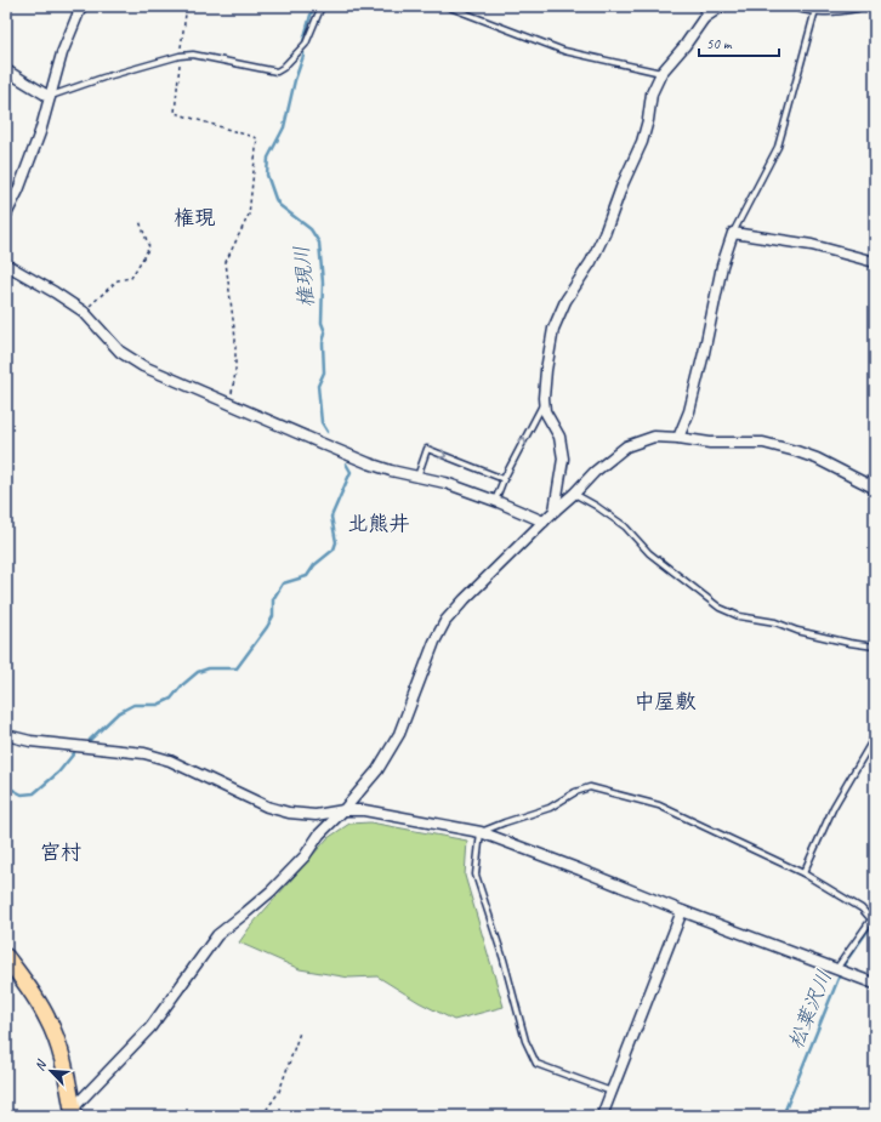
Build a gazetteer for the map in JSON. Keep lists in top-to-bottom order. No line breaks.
{"districts":["権現","北熊井","中屋敷","宮村"],"water":["権現川","松葉沢川"],"scale_bar":"50 m","north":"top left"}
